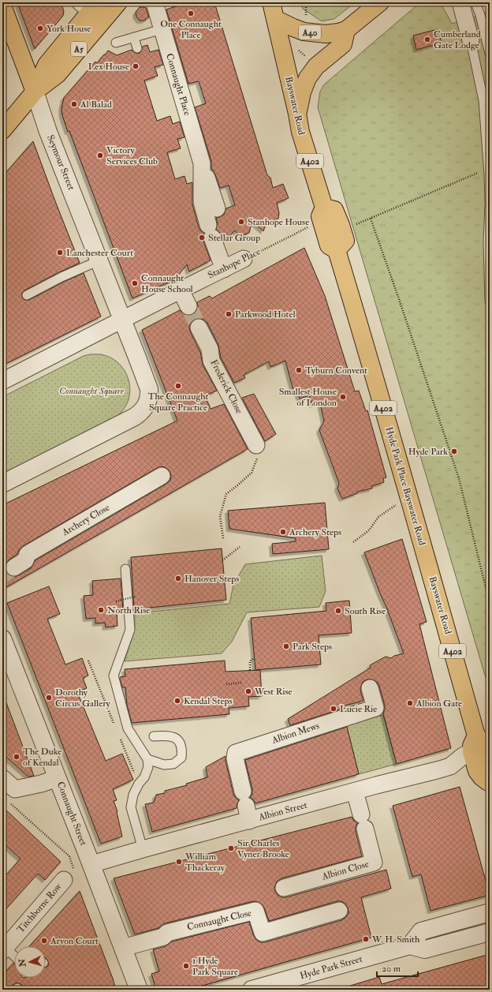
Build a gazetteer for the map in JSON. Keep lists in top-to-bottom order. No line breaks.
{"streets":{"main road":["A40","A5","Bayswater Road","A402","Seymour Street","Hyde Park Place Bayswater Road"],"street":["Connaught Place","Stanhope Place","Frederick Close","Archery Close","Albion Mews","Albion Street","Connaught Street","Albion Close","Titchborne Row","Connaught Close","Hyde Park Street"]},"crossings":[["A40","Bayswater Road"],["A40","A402"],["A5","Seymour Street"],["Connaught Place","Stanhope Place"],["Bayswater Road","A402"],["Bayswater Road","Hyde Park Place Bayswater Road"],["Bayswater Road","Albion Street"],["Seymour Street","Stanhope Place"],["Albion Mews","Albion Street"],["Albion Street","Connaught Street"],["Albion Street","Albion Close"],["Connaught Street","Connaught Close"]],"parks":["Connaught Square"],"places":["One Connaught Place","York House","Cumberland Gate Lodge","Lex House","Al Balad","Victory Services Club","Stanhope House","Stellar Group","Lanchester Court","Connaught House School","Parkwood Hotel","Tyburn Convent","The Connaught Square Practice","Smallest House of London","Hyde Park","Archery Steps","Hanover Steps","North Rise","South Rise","Park Steps","West Rise","Dorothy Circus Gallery","Kendal Steps","Albion Gate","Lucie Rie","The Duke of Kendal","Sir Charles Vyner Brooke","William Thackeray","W. H. Smith","Arvon Court","1 Hyde Park Square"],"scale_bar":"20 m","north":"left"}
